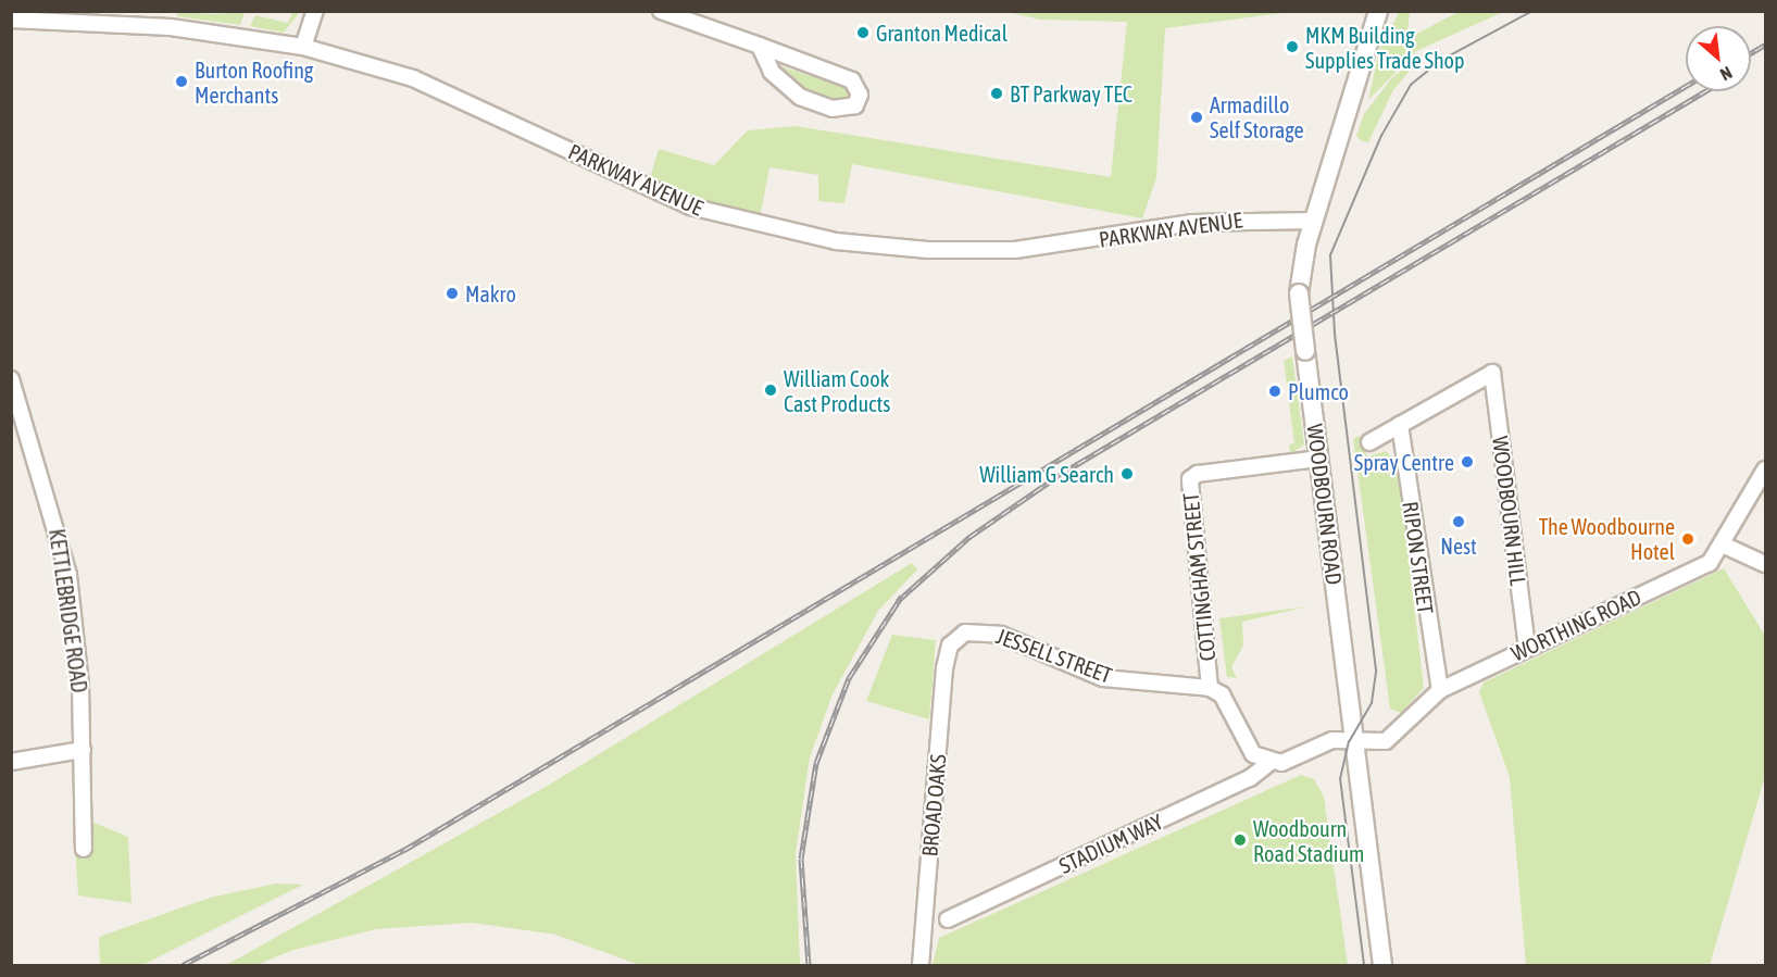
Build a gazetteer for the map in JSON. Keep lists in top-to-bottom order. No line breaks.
{"streets":{"street":["PARKWAY AVENUE","WOODBOURN ROAD","WOODBOURN HILL","RIPON STREET","COTTINGHAM STREET","KETTLEBRIDGE ROAD","WORTHING ROAD","JESSELL STREET","BROAD OAKS","STADIUM WAY"]},"crossings":[["PARKWAY AVENUE","WOODBOURN ROAD"],["WOODBOURN ROAD","COTTINGHAM STREET"],["WOODBOURN ROAD","WORTHING ROAD"],["WOODBOURN HILL","RIPON STREET"],["WOODBOURN HILL","WORTHING ROAD"],["RIPON STREET","WORTHING ROAD"],["COTTINGHAM STREET","JESSELL STREET"],["JESSELL STREET","BROAD OAKS"]],"places":["Granton Medical","MKM Building Supplies Trade Shop","Burton Roofing Merchants","BT Parkway TEC","Armadillo Self Storage","Makro","William Cook Cast Products","Plumco","Spray Centre","William G Search","Nest","The Woodbourne Hotel","Woodbourn Road Stadium"],"north":"bottom right"}
